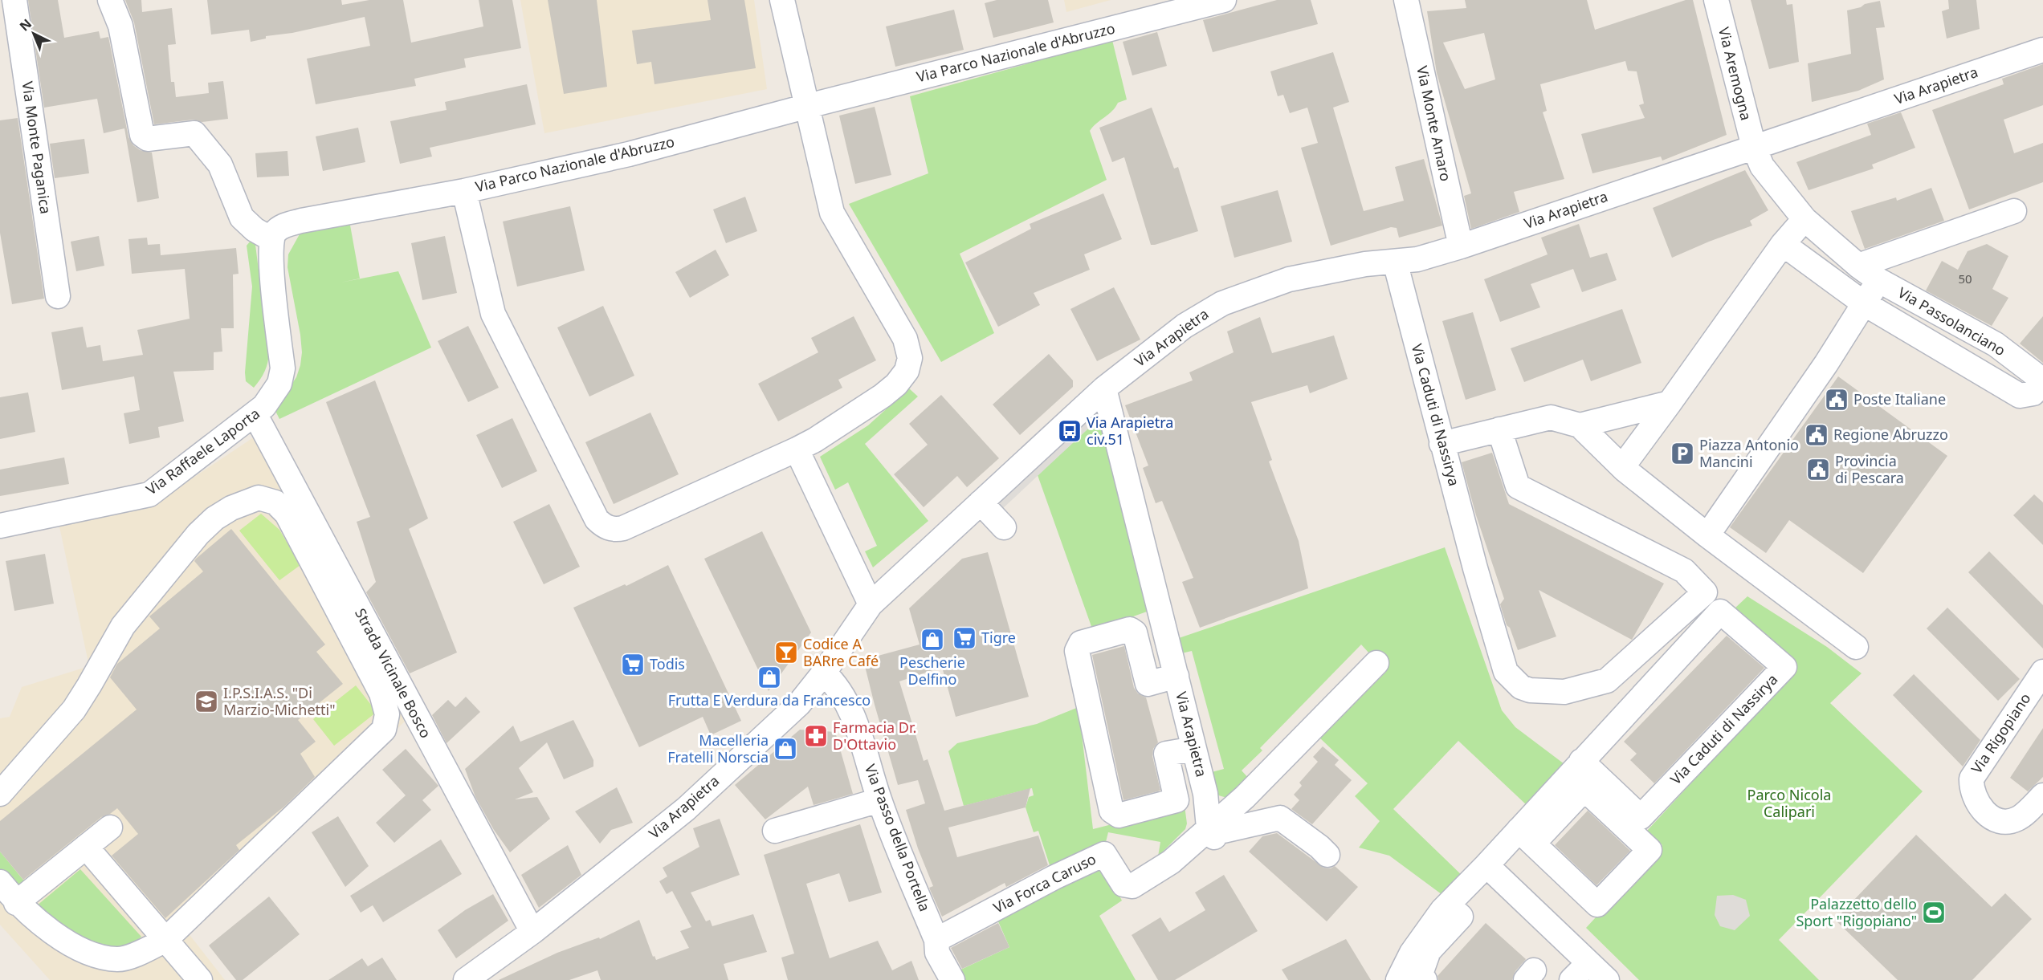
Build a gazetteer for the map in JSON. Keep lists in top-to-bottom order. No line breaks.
{"streets":{"street":["Via Parco Nazionale d'Abruzzo","Via Aremogna","Via Arapietra","Via Monte Amaro","Via Monte Paganica","Via Passolanciano","Via Caduti di Nassirya","Via Raffaele Laporta","Strada Vicinale Bosco","Via Rigopiano","Via Passo della Portella","Via Forca Caruso"]},"crossings":[["Via Aremogna","Via Arapietra"],["Via Aremogna","Via Passolanciano"],["Via Arapietra","Via Monte Amaro"],["Via Arapietra","Via Passolanciano"],["Via Arapietra","Via Caduti di Nassirya"],["Via Arapietra","Strada Vicinale Bosco"],["Via Arapietra","Via Passo della Portella"],["Via Arapietra","Via Forca Caruso"],["Via Raffaele Laporta","Strada Vicinale Bosco"],["Via Passo della Portella","Via Forca Caruso"]],"parks":["Parco Nicola Calipari"],"places":{"public building":["Poste Italiane","Regione Abruzzo","Provincia di Pescara"],"bus stop":["Via Arapietra civ.51"],"parking":["Piazza Antonio Mancini"],"supermarket":["Tigre","Todis"],"shop":["Pescherie Delfino","Frutta E Verdura da Francesco","Macelleria Fratelli Norscia"],"bar":["Codice A BARre Café"],"school or university":["I.P.S.I.A.S. \"Di Marzio-Michetti\""],"pharmacy":["Farmacia Dr. D'Ottavio"],"sports":["Palazzetto dello Sport \"Rigopiano\""]},"house_numbers":["50"],"north":"top left"}
